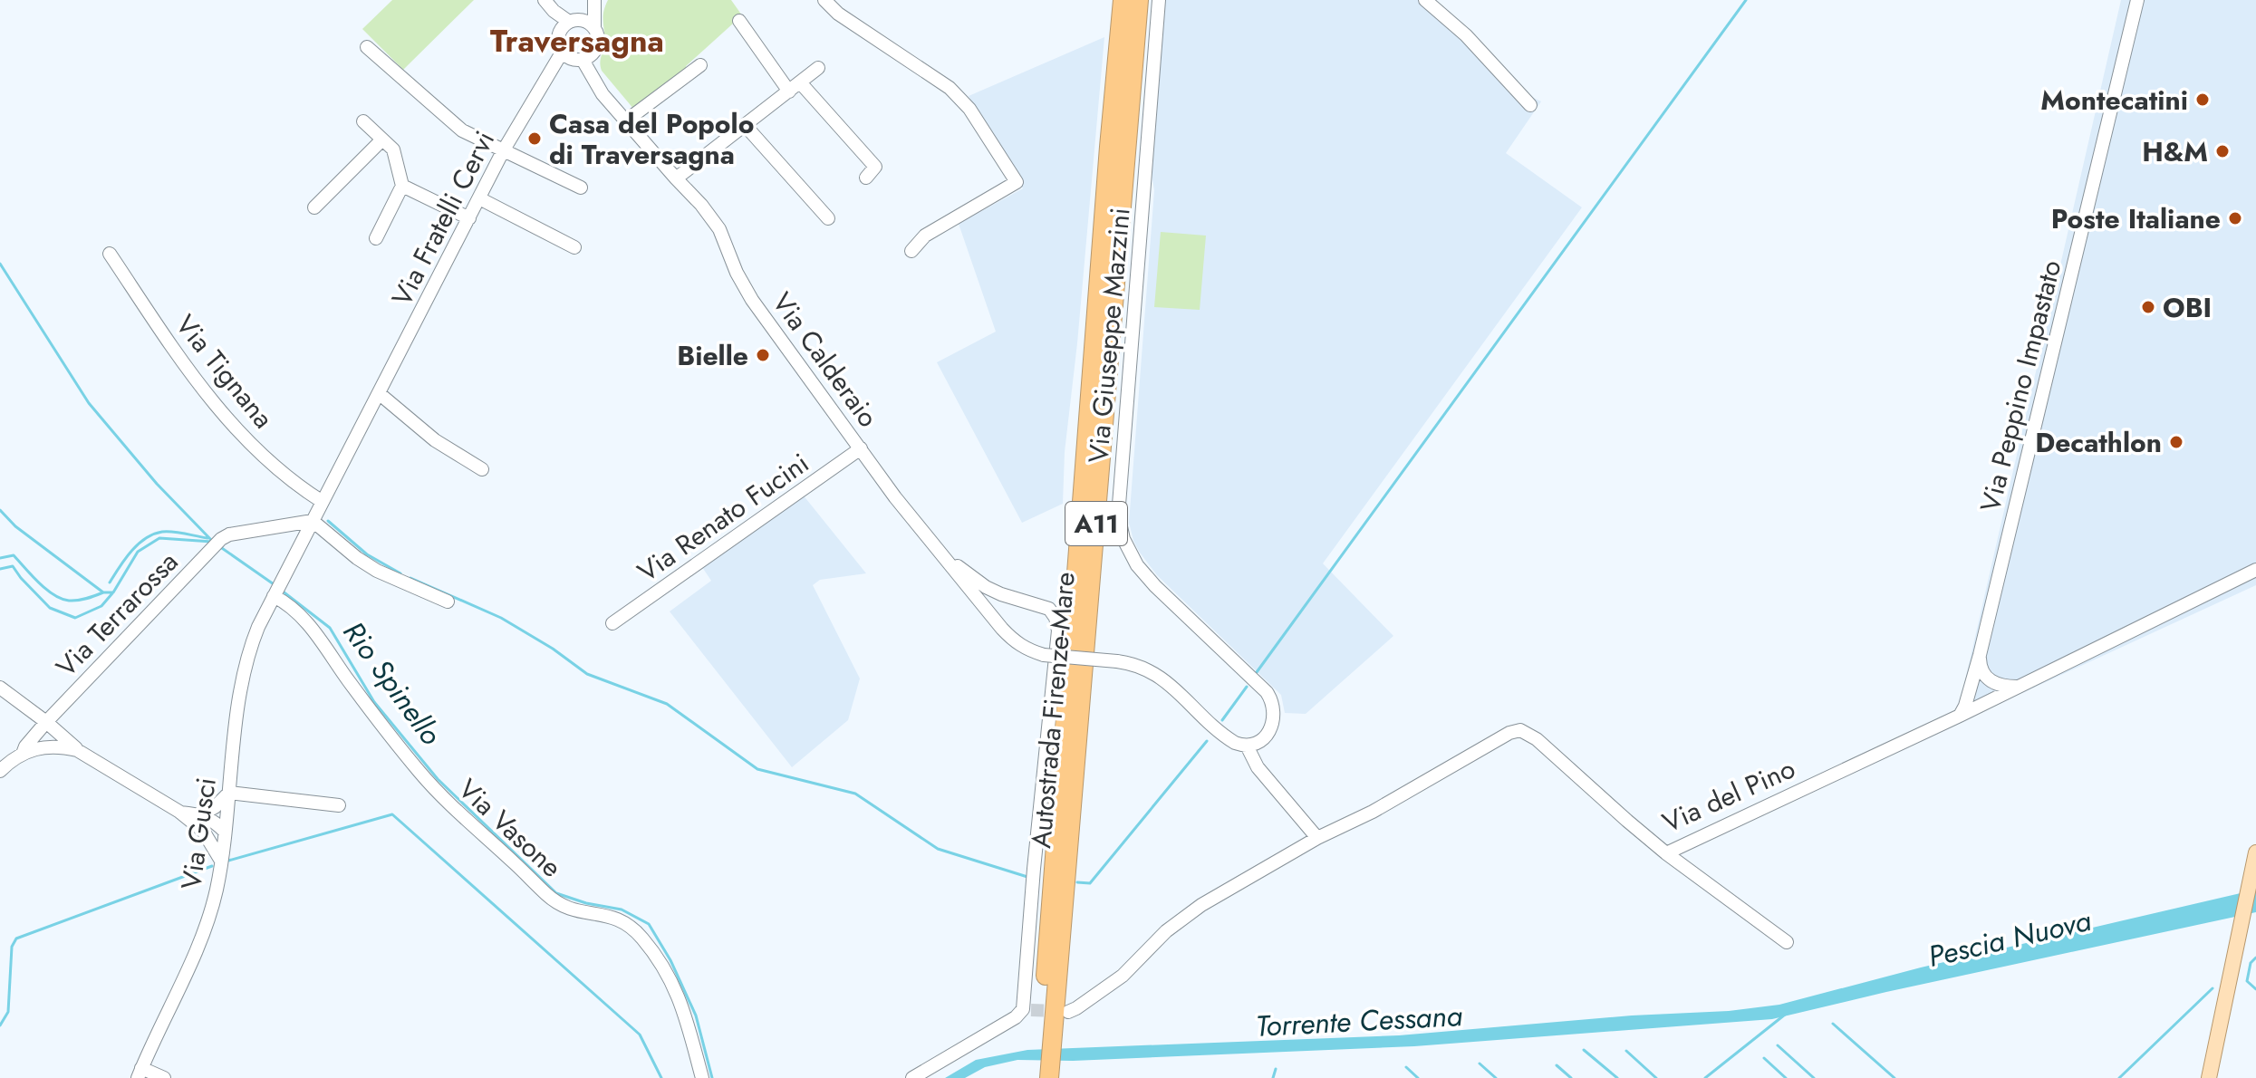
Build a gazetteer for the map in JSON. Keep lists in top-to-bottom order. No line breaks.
{"streets":{"highway":["A11","Autostrada Firenze-Mare"],"street":["Via Fratelli Cervi","Via Giuseppe Mazzini","Via Calderaio","Via Tignana","Via Peppino Impastato","Via Renato Fucini","Via Terrarossa","Via del Pino","Via Vasone","Via Gusci"]},"crossings":[["Via Fratelli Cervi","Via Calderaio"],["Via Fratelli Cervi","Via Tignana"],["Via Fratelli Cervi","Via Terrarossa"],["Via Fratelli Cervi","Via Vasone"],["Via Fratelli Cervi","Via Gusci"],["Via Giuseppe Mazzini","Via Calderaio"],["Via Calderaio","Via Renato Fucini"],["Via Peppino Impastato","Via del Pino"],["Via Vasone","Via Gusci"]],"districts":["Traversagna"],"water":["Rio Spinello","Pescia Nuova","Torrente Cessana"],"places":["Montecatini","Casa del Popolo di Traversagna","H&M","Poste Italiane","OBI","Bielle","Decathlon"]}
